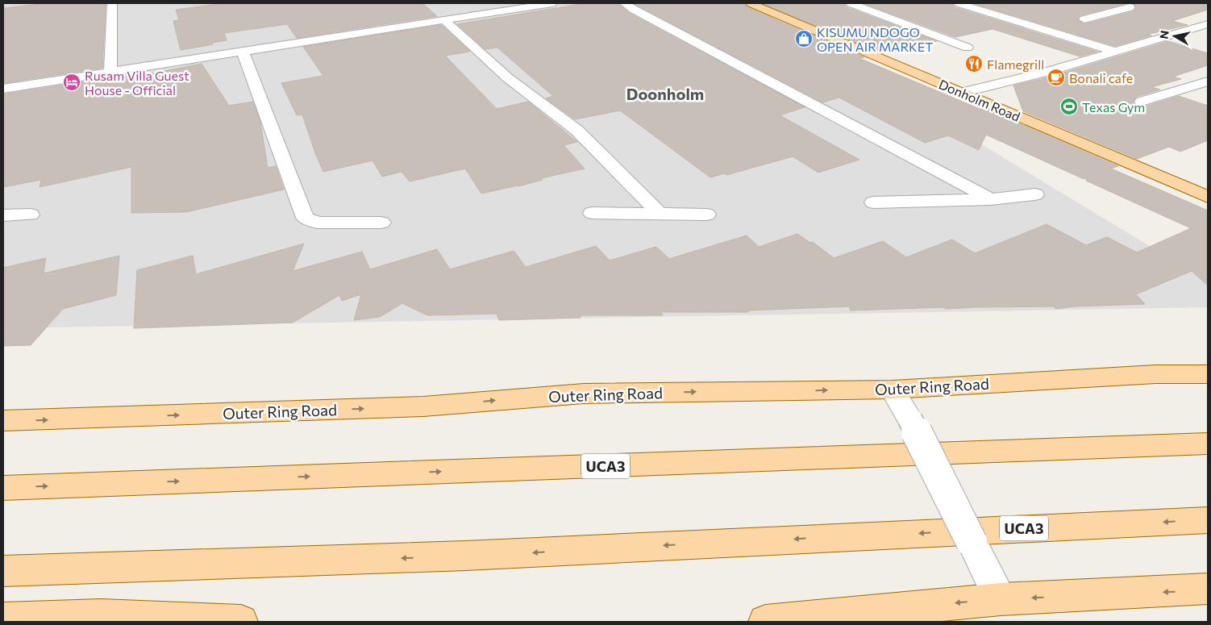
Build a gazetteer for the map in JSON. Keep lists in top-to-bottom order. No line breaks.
{"streets":{"main road":["Donholm Road","Outer Ring Road","UCA3"]},"districts":["Doonholm"],"places":{"shop":["KISUMU NDOGO OPEN AIR MARKET"],"restaurant":["Flamegrill"],"cafe":["Bonali cafe"],"hotel":["Rusam Villa Guest House - Official"],"sports":["Texas Gym"]},"north":"left"}
